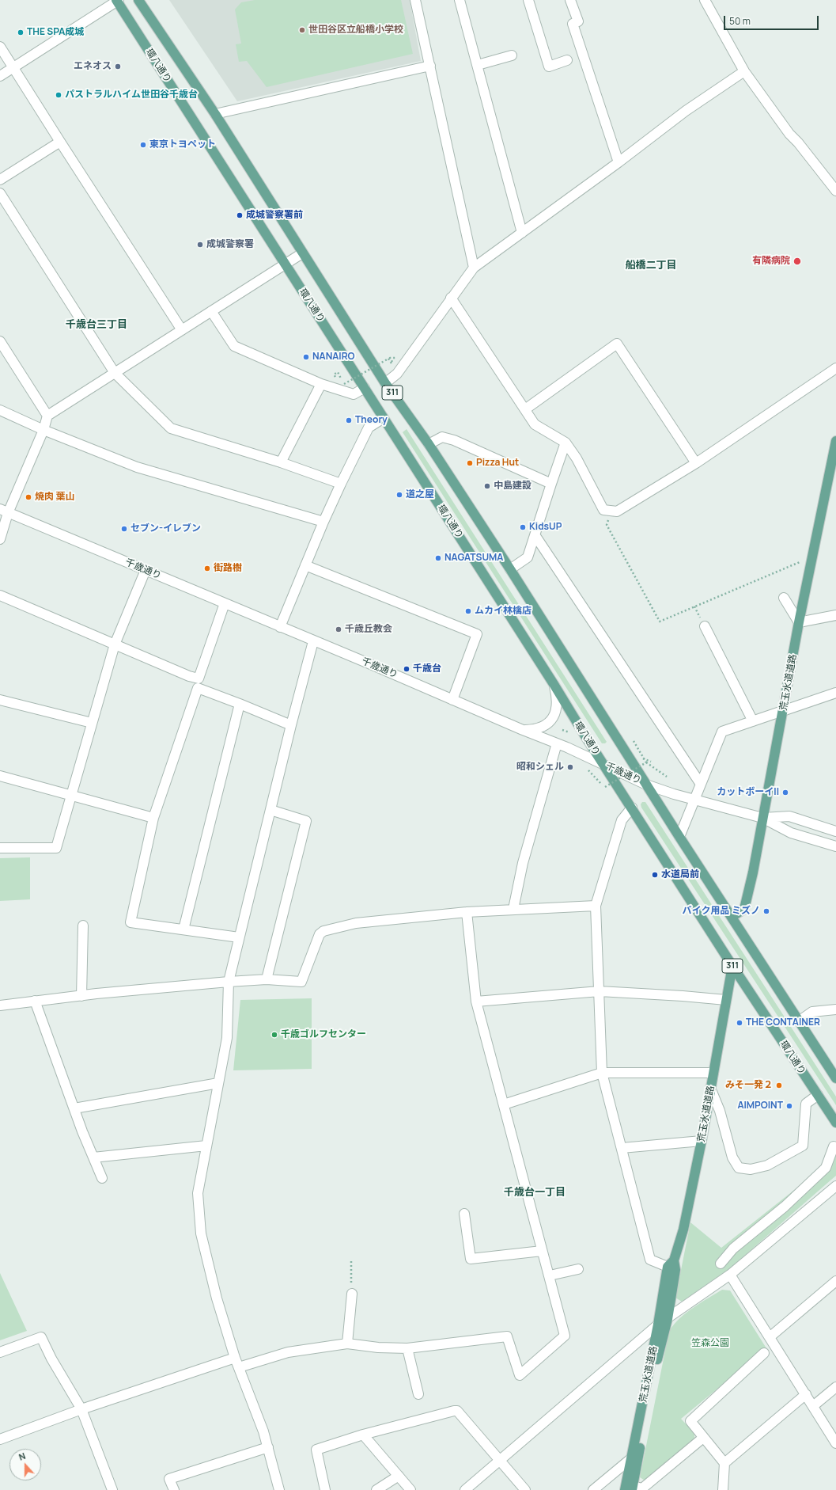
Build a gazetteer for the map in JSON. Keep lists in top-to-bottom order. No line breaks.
{"streets":{"main road":["環八通り","311","荒玉水道道路"],"street":["千歳通り"]},"crossings":[["環八通り","千歳通り"],["環八通り","荒玉水道道路"],["311","千歳通り"],["311","荒玉水道道路"],["千歳通り","荒玉水道道路"]],"districts":["船橋二丁目","千歳台三丁目","千歳台一丁目"],"parks":["笠森公園"],"places":["世田谷区立船橋小学校","THE SPA成城","エネオス","パストラルハイム世田谷千歳台","東京トヨペット","成城警察署前","成城警察署","有隣病院","NANAIRO","Theory","Pizza Hut","中島建設","道之屋","焼肉 葉山","KidsUP","セブン-イレブン","NAGATSUMA","街路樹","ムカイ林檎店","千歳丘教会","千歳台","昭和シェル","カットボーイII","水道局前","バイク用品 ミズノ","THE CONTAINER","千歳ゴルフセンター","みそ一発２","AIMPOINT"],"scale_bar":"50 m","north":"top"}
